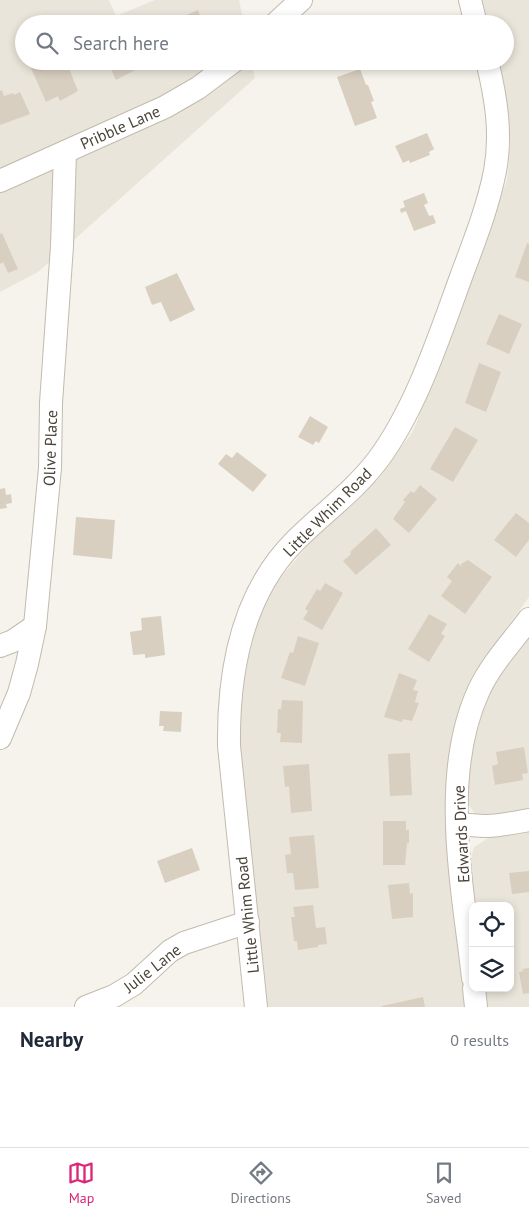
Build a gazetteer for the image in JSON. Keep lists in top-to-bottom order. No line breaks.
{"streets":{"street":["Pribble Lane","Olive Place","Little Whim Road","Edwards Drive","Julie Lane"]},"crossings":[["Pribble Lane","Olive Place"],["Little Whim Road","Julie Lane"]],"page":{"search":"Search here","heading":["Nearby","0 results"],"nav":["Map","Directions","Saved"]}}
